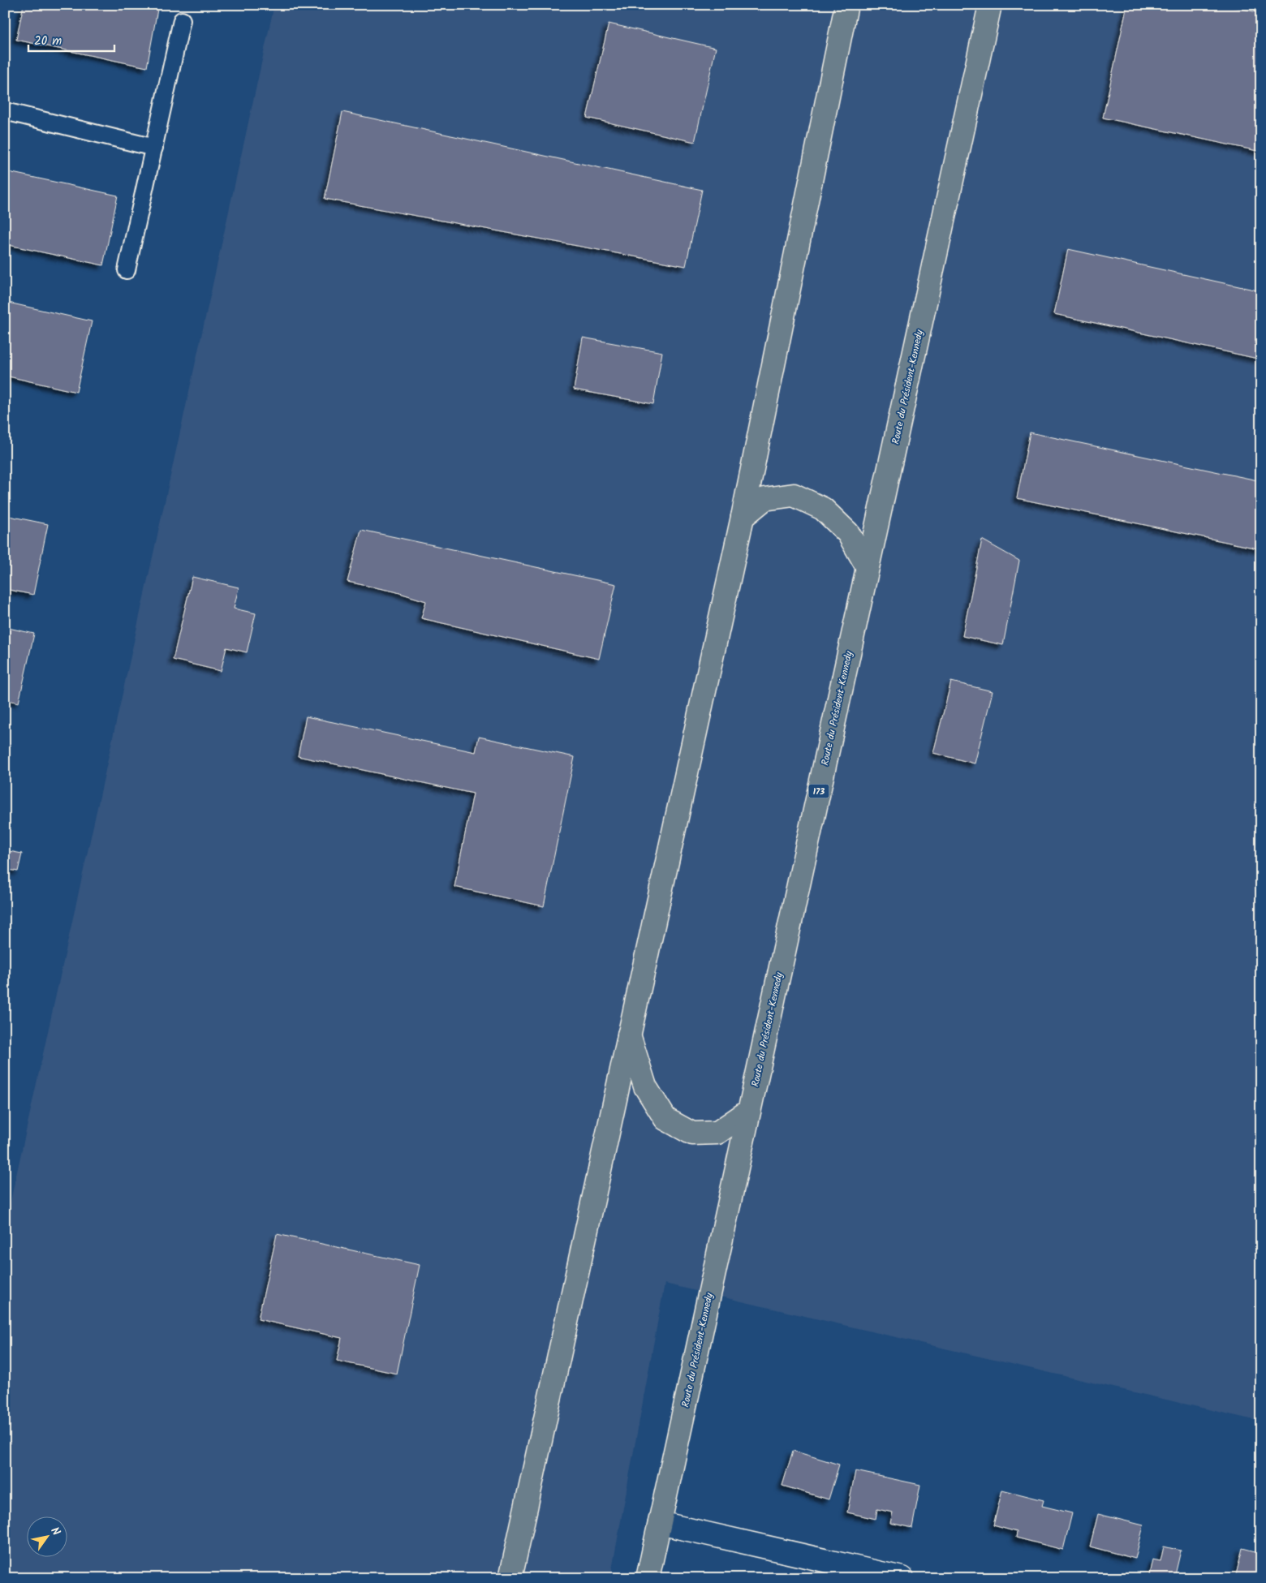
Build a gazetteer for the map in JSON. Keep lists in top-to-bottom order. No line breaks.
{"streets":{"main road":["Route du Président-Kennedy","173"]},"scale_bar":"20 m","north":"top right"}
